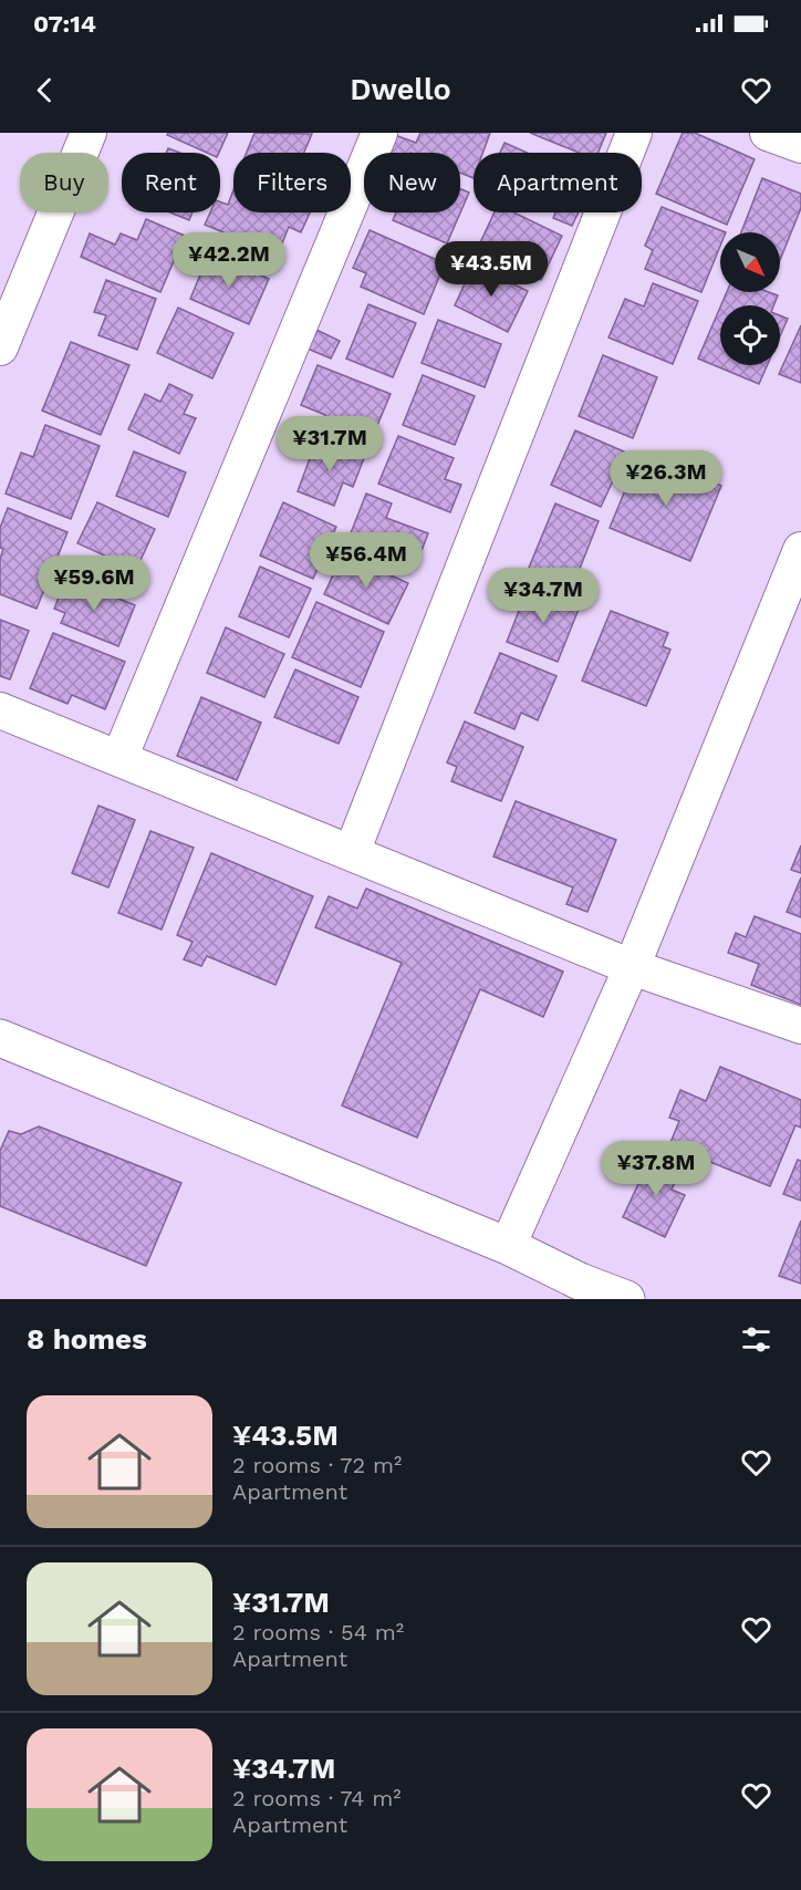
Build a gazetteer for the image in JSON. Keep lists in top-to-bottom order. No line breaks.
{"north":"bottom right","page":{"status":"07:14","header":"Dwello","chip":["Buy","Rent","Filters","New","Apartment"],"price":["¥42.2M","¥43.5M","¥31.7M","¥26.3M","¥56.4M","¥59.6M","¥34.7M","¥37.8M"],"heading":"8 homes","list":[{"name":"¥43.5M","note":"2 rooms · 72 m² · Apartment"},{"name":"¥31.7M","note":"2 rooms · 54 m² · Apartment"},{"name":"¥34.7M","note":"2 rooms · 74 m² · Apartment"}]}}
